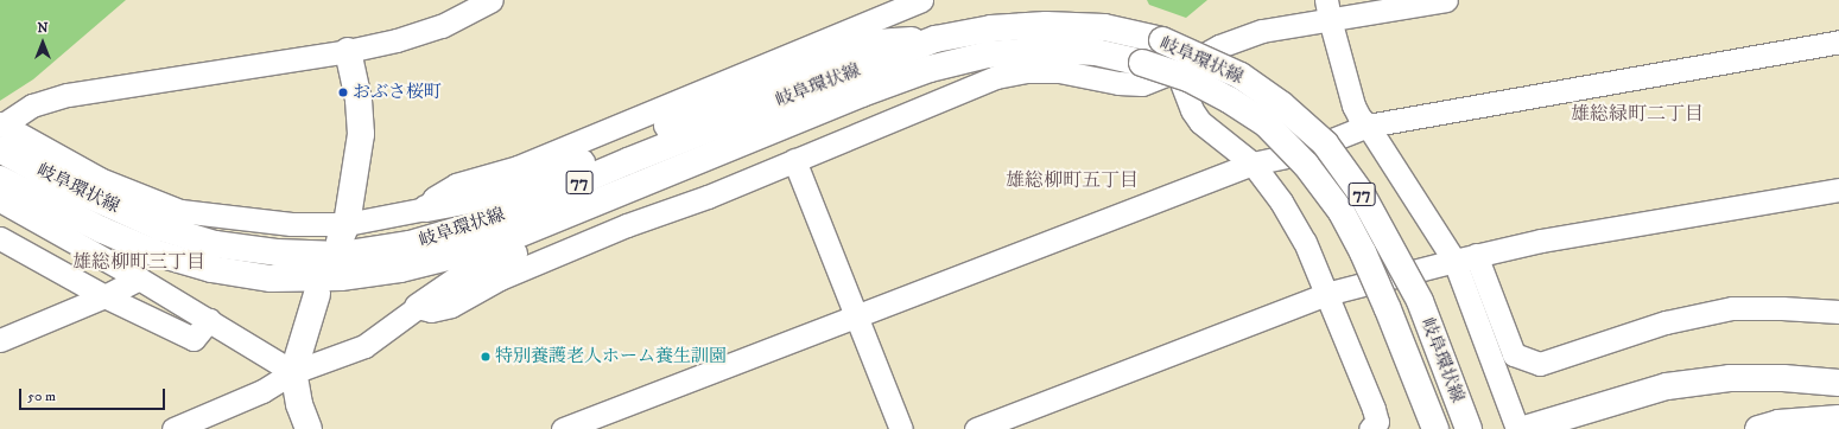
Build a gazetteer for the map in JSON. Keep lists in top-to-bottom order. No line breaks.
{"streets":{"main road":["岐阜環状線","77"]},"crossings":[["岐阜環状線","77"]],"districts":["雄総緑町二丁目","雄総柳町五丁目","雄総柳町三丁目"],"places":["おぶさ桜町","特別養護老人ホーム養生訓園"],"scale_bar":"50 m","north":"top"}
